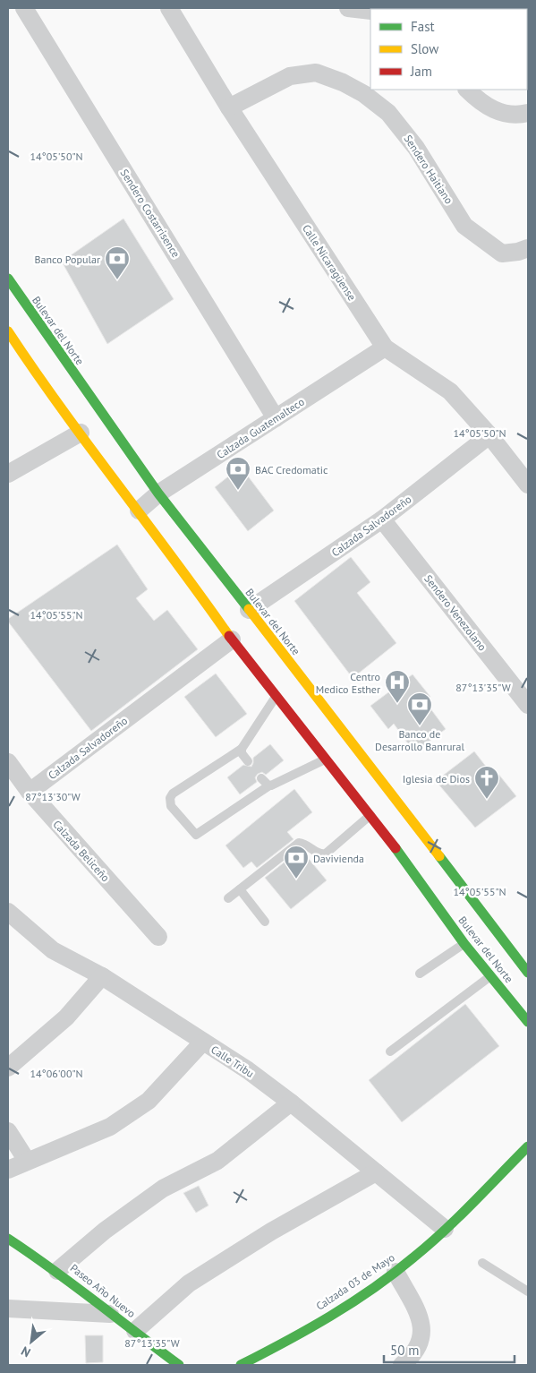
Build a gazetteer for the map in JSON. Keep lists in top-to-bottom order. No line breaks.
{"streets":{"main road":["Bulevar del Norte","Calzada 03 de Mayo","Paseo Año Nuevo"],"street":["Sendero Haitiano","Sendero Costarrisence","Calle Nicaragüense","Calzada Guatemalteco","Calzada Salvadoreño","Sendero Venezolano","Calzada Beliceño","Calle Tribu"]},"crossings":[["Sendero Haitiano","Calle Nicaragüense"],["Sendero Costarrisence","Calzada Guatemalteco"],["Calle Nicaragüense","Calzada Guatemalteco"],["Calle Nicaragüense","Calzada Salvadoreño"],["Bulevar del Norte","Calzada Guatemalteco"],["Bulevar del Norte","Calzada Salvadoreño"],["Calzada Salvadoreño","Sendero Venezolano"],["Calzada Salvadoreño","Calzada Beliceño"],["Calle Tribu","Calzada 03 de Mayo"]],"places":{"bank":["Banco Popular","BAC Credomatic","Banco de Desarrollo Banrural","Davivienda"],"hospital":["Centro Medico Esther"],"church":["Iglesia de Dios"]},"legend":["Fast","Slow","Jam"],"scale_bar":"50 m","north":"bottom left","coordinates":["14°05'50\"N","14°05'55\"N","87°13'35\"W","87°13'30\"W","14°06'00\"N"]}
